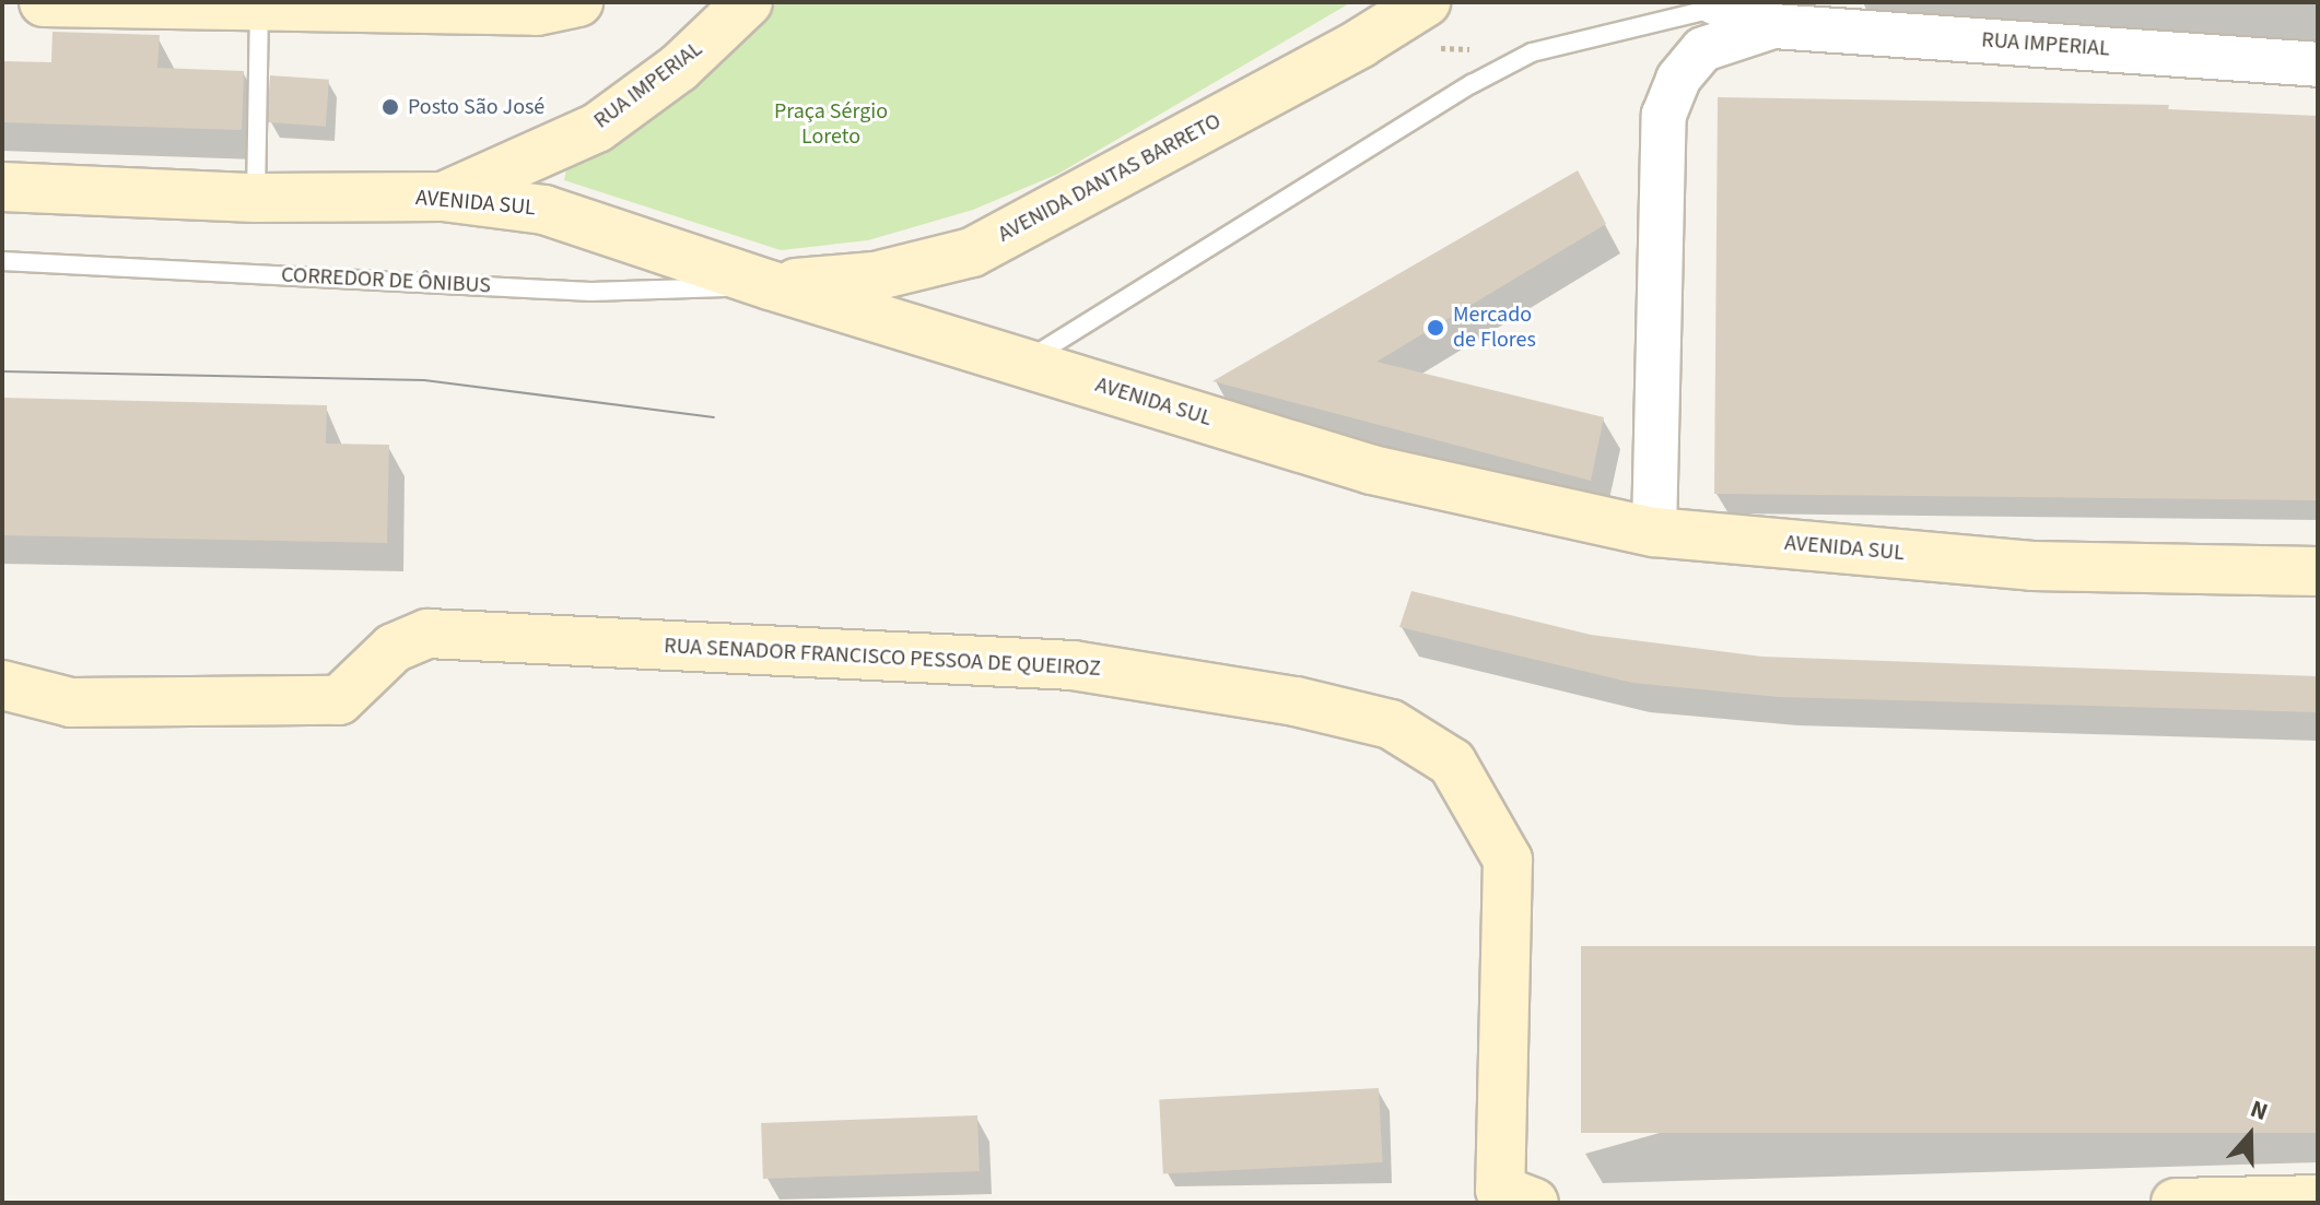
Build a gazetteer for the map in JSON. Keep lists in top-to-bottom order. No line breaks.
{"streets":{"main road":["RUA IMPERIAL","AVENIDA DANTAS BARRETO","AVENIDA SUL","RUA SENADOR FRANCISCO PESSOA DE QUEIROZ"],"lane":["CORREDOR DE ÔNIBUS"]},"crossings":[["RUA IMPERIAL","AVENIDA SUL"],["AVENIDA DANTAS BARRETO","AVENIDA SUL"],["AVENIDA DANTAS BARRETO","CORREDOR DE ÔNIBUS"],["AVENIDA SUL","CORREDOR DE ÔNIBUS"]],"parks":["Praça Sérgio Loreto"],"places":["Posto São José","Mercado de Flores"],"north":"top"}
